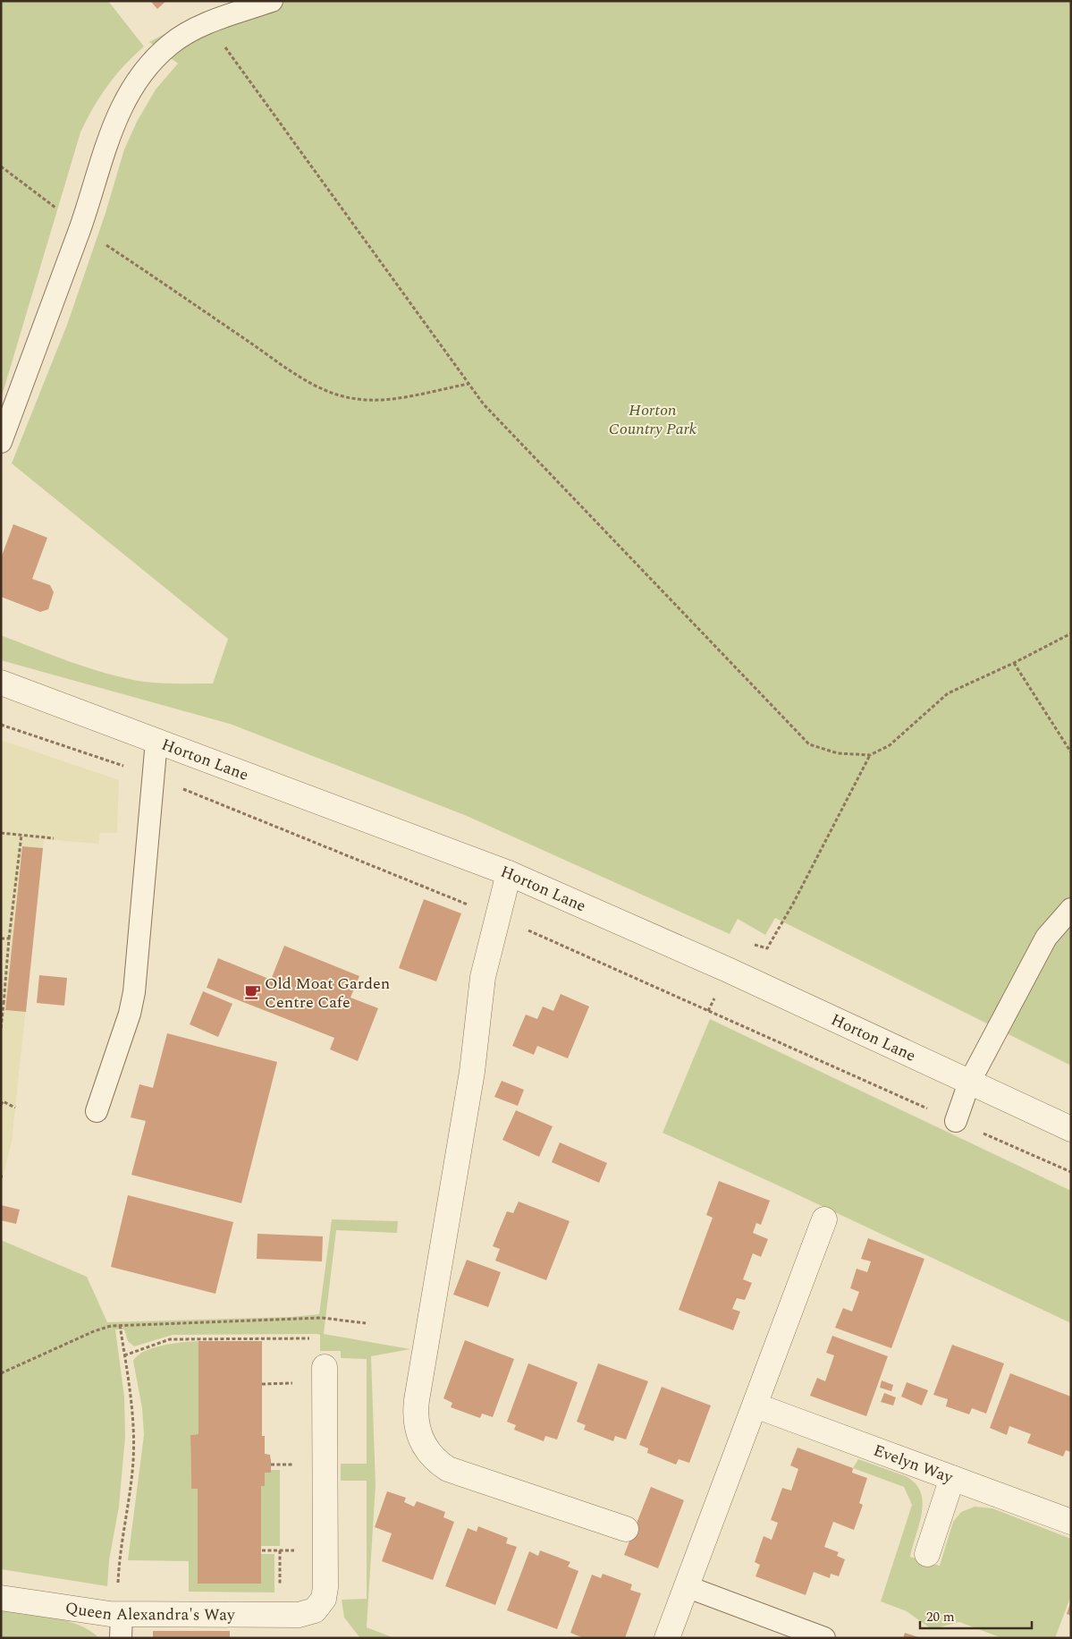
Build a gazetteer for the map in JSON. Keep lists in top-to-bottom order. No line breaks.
{"streets":{"street":["Horton Lane","Evelyn Way","Queen Alexandra's Way"]},"parks":["Horton Country Park"],"places":{"cafe":["Old Moat Garden Centre Cafe"]},"scale_bar":"20 m"}
